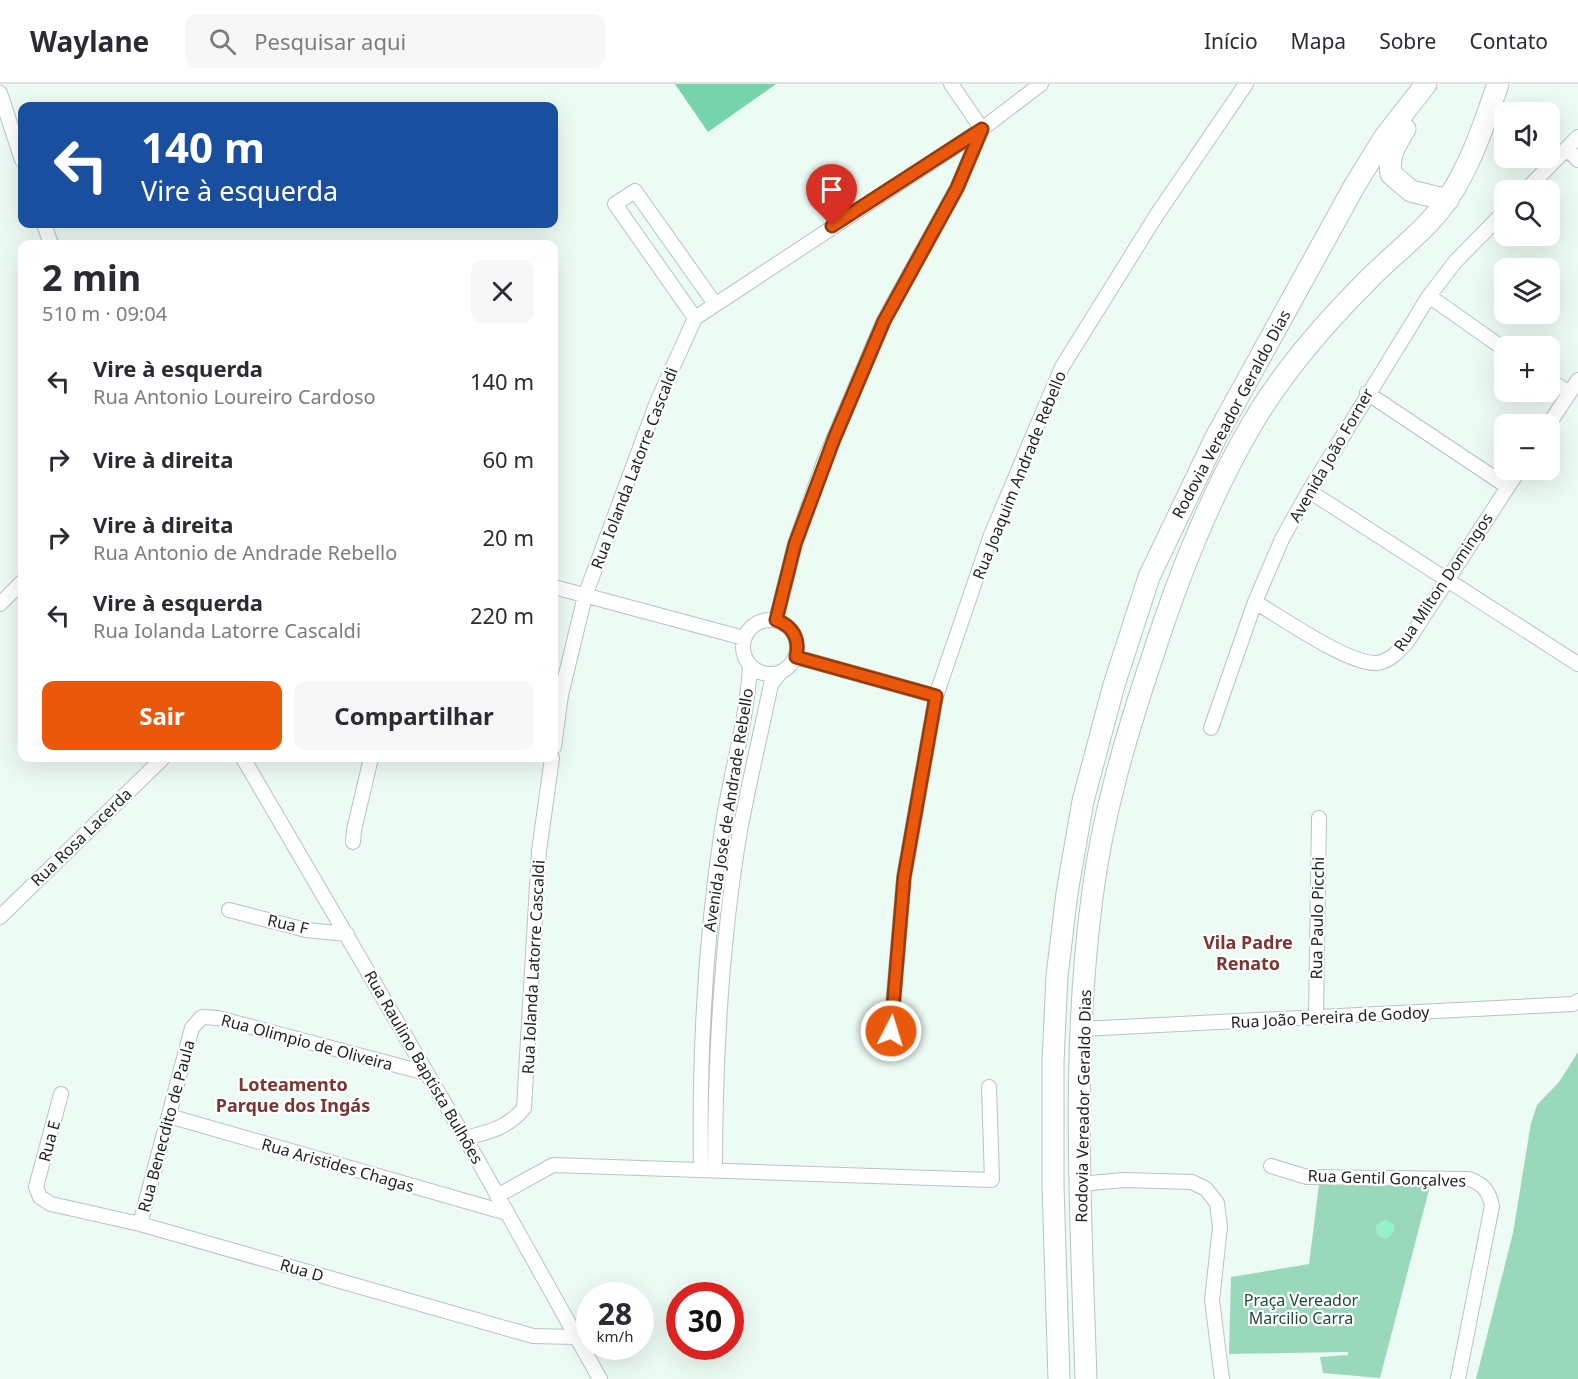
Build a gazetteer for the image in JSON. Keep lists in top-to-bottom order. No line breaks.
{"streets":{"main road":["Rodovia Vereador Geraldo Dias"],"street":["Avenida João Forner","Rua Iolanda Latorre Cascaldi","Rua Joaquim Andrade Rebello","Rua Milton Domingos","Avenida José de Andrade Rebello","Rua Rosa Lacerda","Rua Paulo Picchi","Rua F","Rua João Pereira de Godoy","Rua Olimpio de Oliveira","Rua Raulino Baptista Bulhões","Rua Benecdito de Paula","Rua E","Rua Aristides Chagas","Rua Gentil Gonçalves","Rua D"]},"crossings":[["Rodovia Vereador Geraldo Dias","Rua João Pereira de Godoy"],["Avenida João Forner","Rua Milton Domingos"],["Rua Iolanda Latorre Cascaldi","Rua Raulino Baptista Bulhões"],["Rua Paulo Picchi","Rua João Pereira de Godoy"],["Rua F","Rua Raulino Baptista Bulhões"],["Rua Olimpio de Oliveira","Rua Raulino Baptista Bulhões"],["Rua Olimpio de Oliveira","Rua Benecdito de Paula"],["Rua Raulino Baptista Bulhões","Rua Aristides Chagas"],["Rua Raulino Baptista Bulhões","Rua D"],["Rua Benecdito de Paula","Rua Aristides Chagas"],["Rua Benecdito de Paula","Rua D"],["Rua E","Rua D"]],"districts":["Vila Padre Renato","Loteamento Parque dos Ingás"],"parks":["Praça Vereador Marcilio Carra"],"page":{"header":"Waylane","search":"Pesquisar aqui","nav":["Início","Mapa","Sobre","Contato"],"map_buttons":["+","−"],"turn":["140 m","Vire à esquerda"],"heading":["2 min","510 m · 09:04"],"list":[{"name":"Vire à esquerda","note":"Rua Antonio Loureiro Cardoso","value":"140 m"},{"name":"Vire à direita","value":"60 m"},{"name":"Vire à direita","note":"Rua Antonio de Andrade Rebello","value":"20 m"},{"name":"Vire à esquerda","note":"Rua Iolanda Latorre Cascaldi","value":"220 m"}],"buttons":["Sair","Compartilhar"],"speed":"28 km/h","limit":"30"}}
